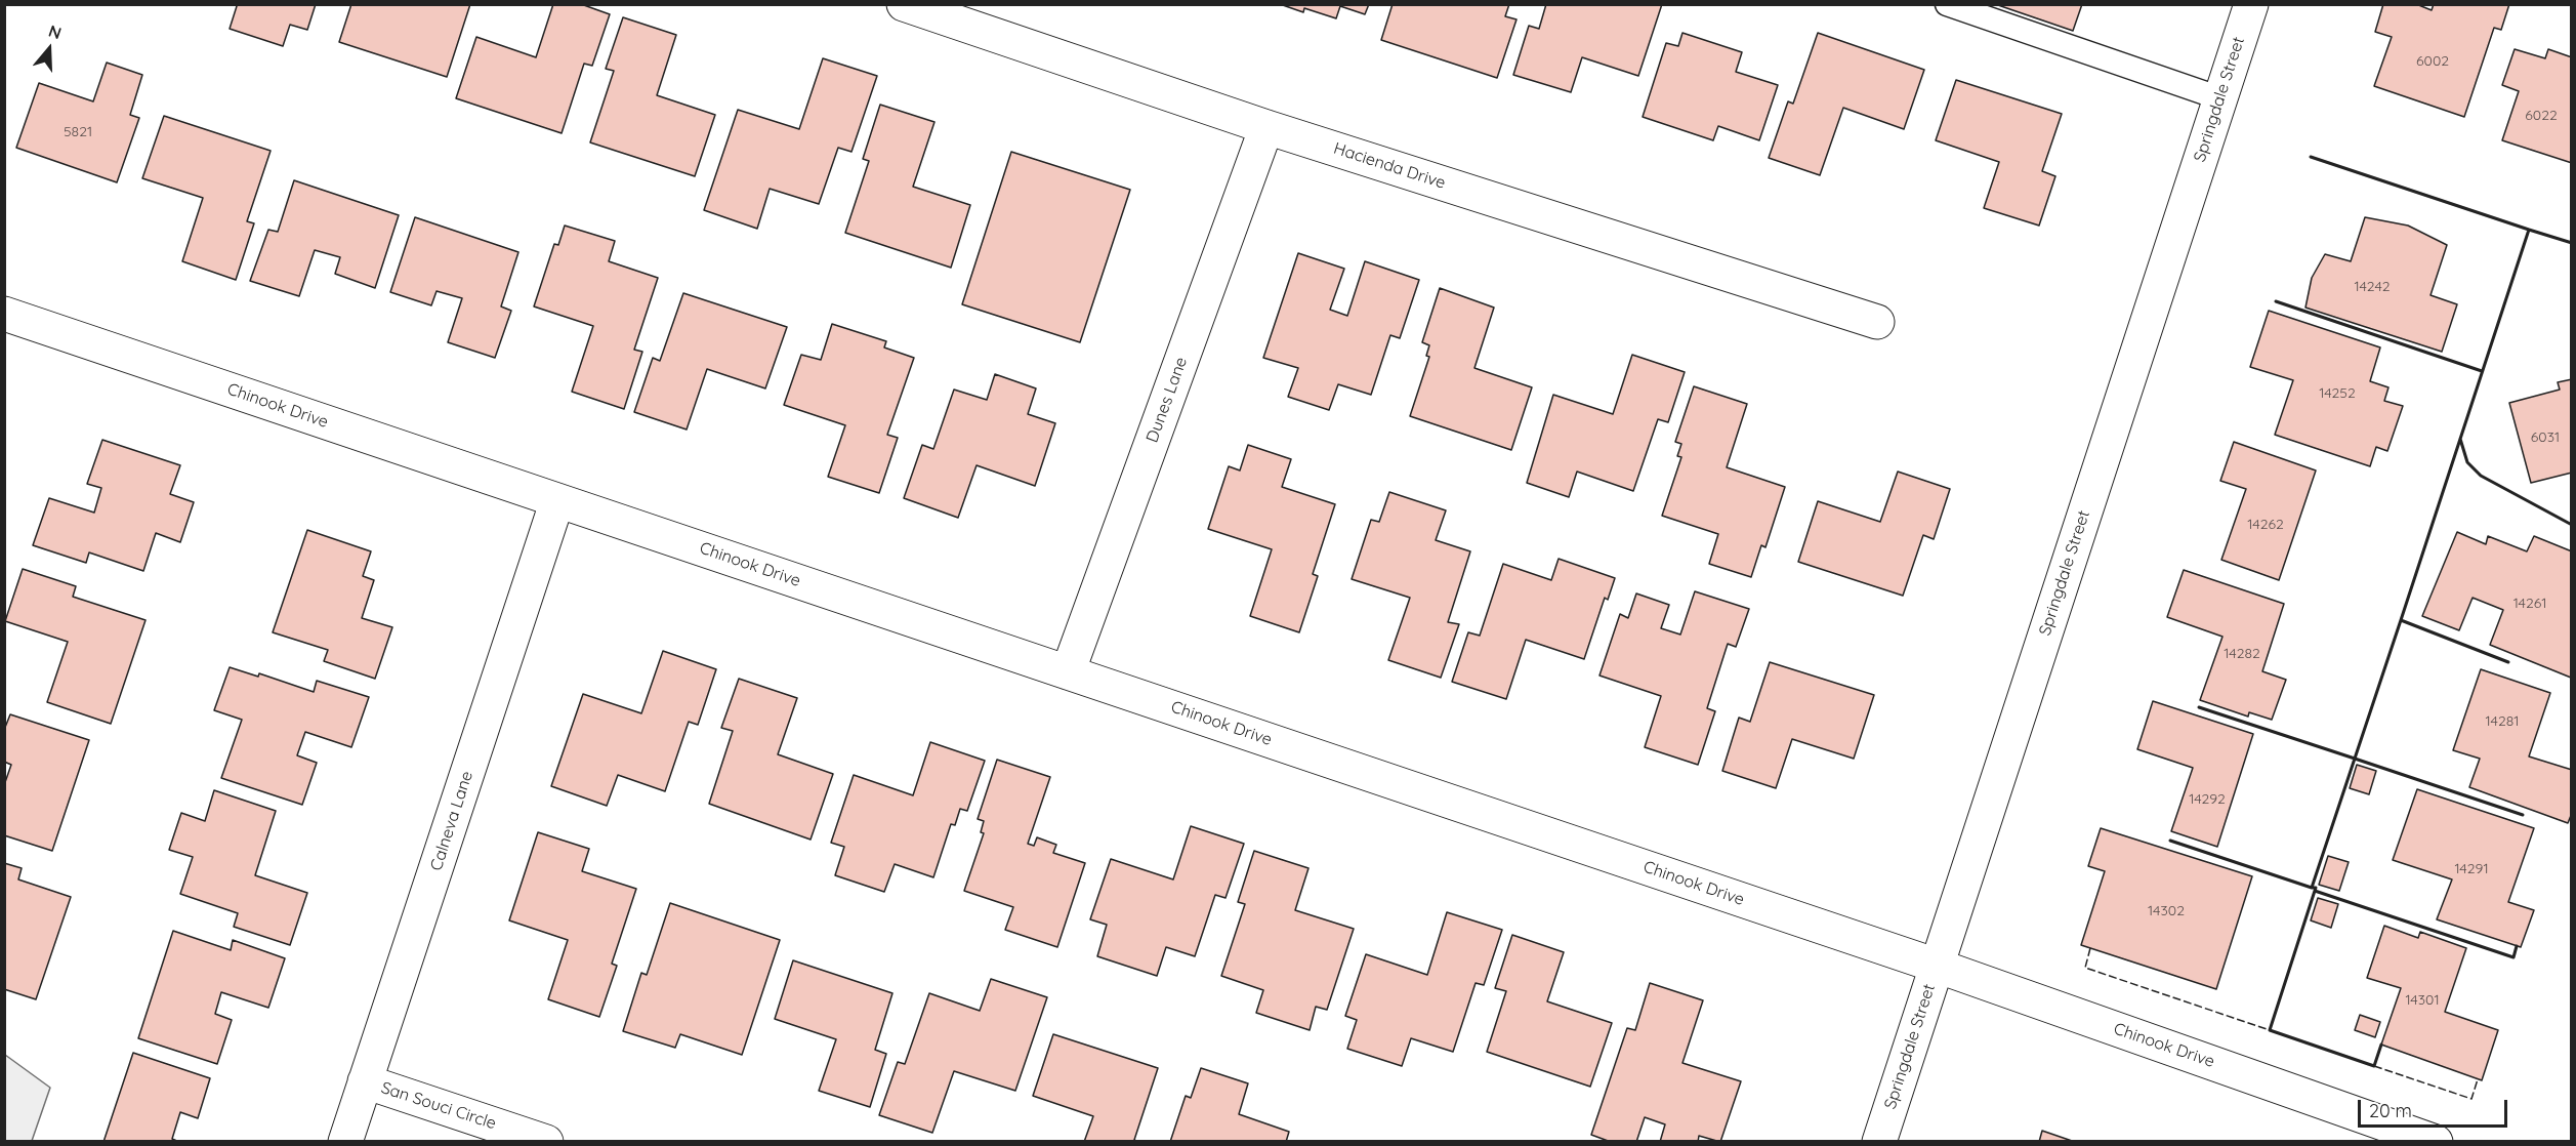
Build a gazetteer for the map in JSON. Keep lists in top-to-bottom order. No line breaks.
{"streets":{"street":["Springdale Street","Hacienda Drive","Dunes Lane","Chinook Drive","Calneva Lane","San Souci Circle"]},"crossings":[["Springdale Street","Chinook Drive"],["Hacienda Drive","Dunes Lane"],["Dunes Lane","Chinook Drive"],["Chinook Drive","Calneva Lane"],["Calneva Lane","San Souci Circle"]],"house_numbers":["6002","6022","5821","14242","14252","6031","14262","14261","14282","14281","14292","14291","14302","14301"],"scale_bar":"20 m","north":"top"}
